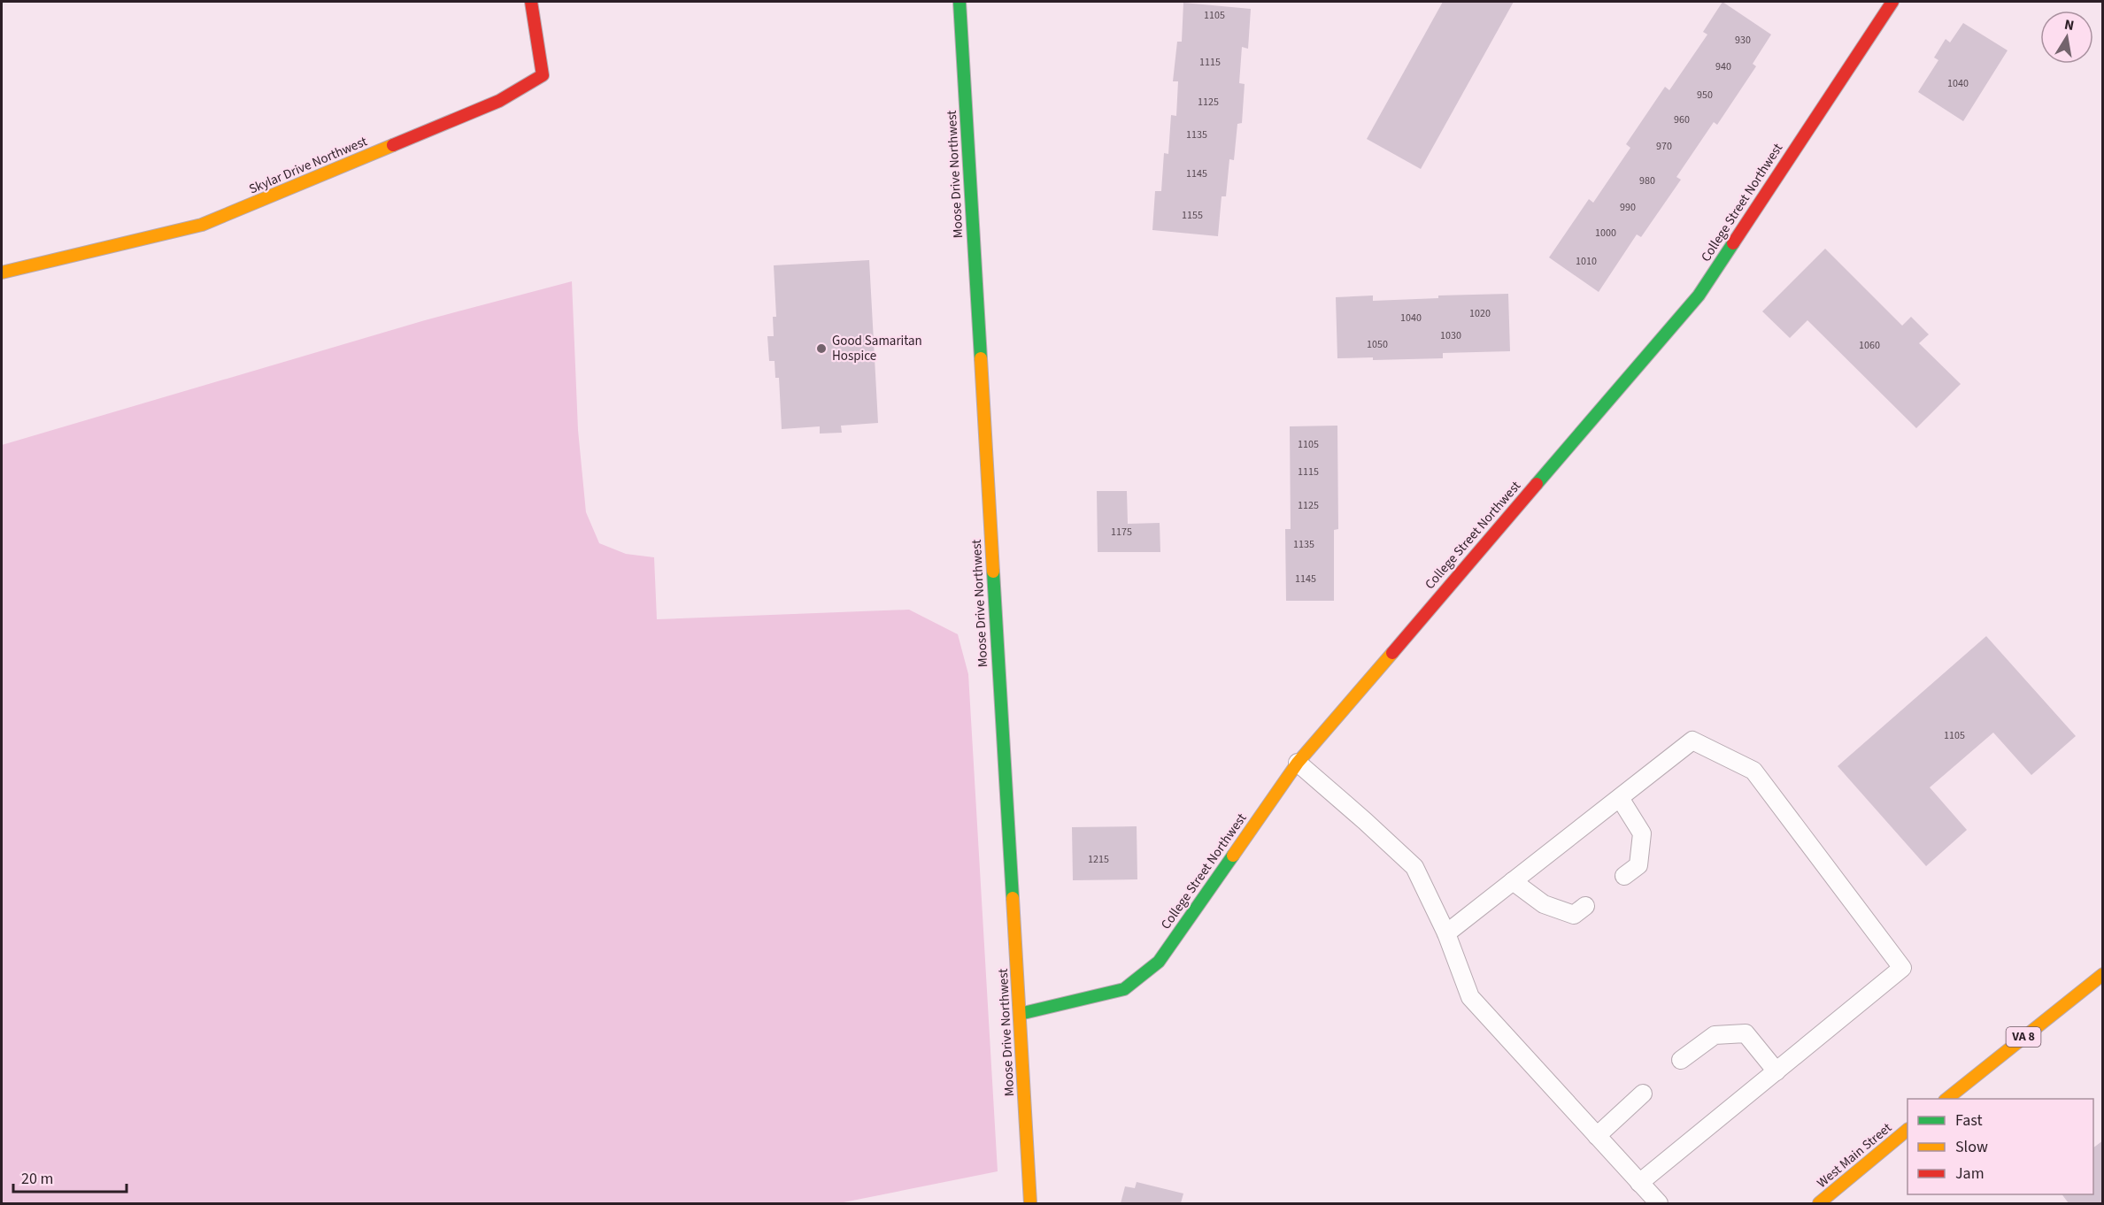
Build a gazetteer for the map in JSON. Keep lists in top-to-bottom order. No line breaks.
{"streets":{"street":["Skylar Drive Northwest","Moose Drive Northwest","College Street Northwest","VA 8","West Main Street"]},"crossings":[["Moose Drive Northwest","College Street Northwest"]],"places":["Good Samaritan Hospice"],"house_numbers":["1105","930","1115","940","1040","950","1125","960","1135","970","1145","980","990","1155","1000","1010","1020","1040","1030","1050","1060","1105","1115","1125","1175","1135","1145","1105","1215"],"legend":["Fast","Slow","Jam"],"scale_bar":"20 m","north":"top"}
